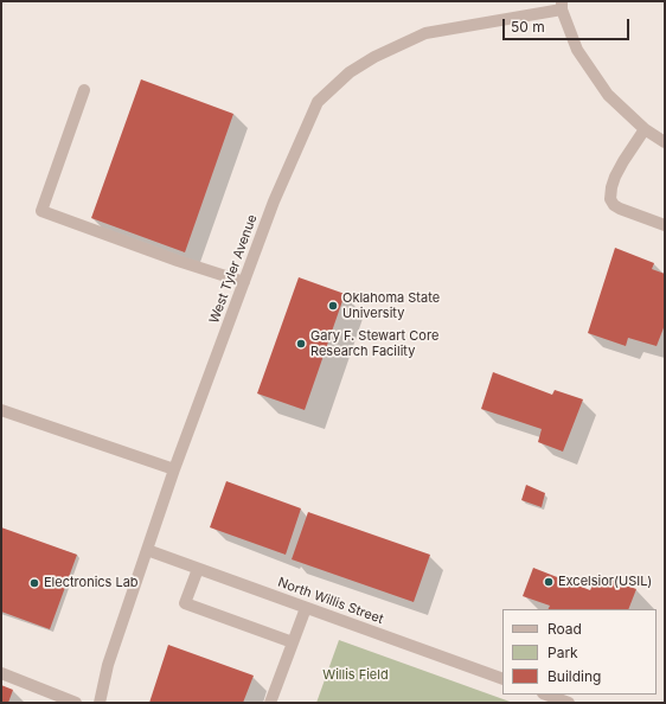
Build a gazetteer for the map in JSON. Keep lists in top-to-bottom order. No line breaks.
{"streets":{"street":["West Tyler Avenue","North Willis Street"]},"crossings":[["West Tyler Avenue","North Willis Street"]],"parks":["Willis Field"],"places":["Oklahoma State University","Gary F. Stewart Core Research Facility","Excelsior(USIL)","Electronics Lab"],"legend":["Road","Park","Building"],"scale_bar":"50 m"}
